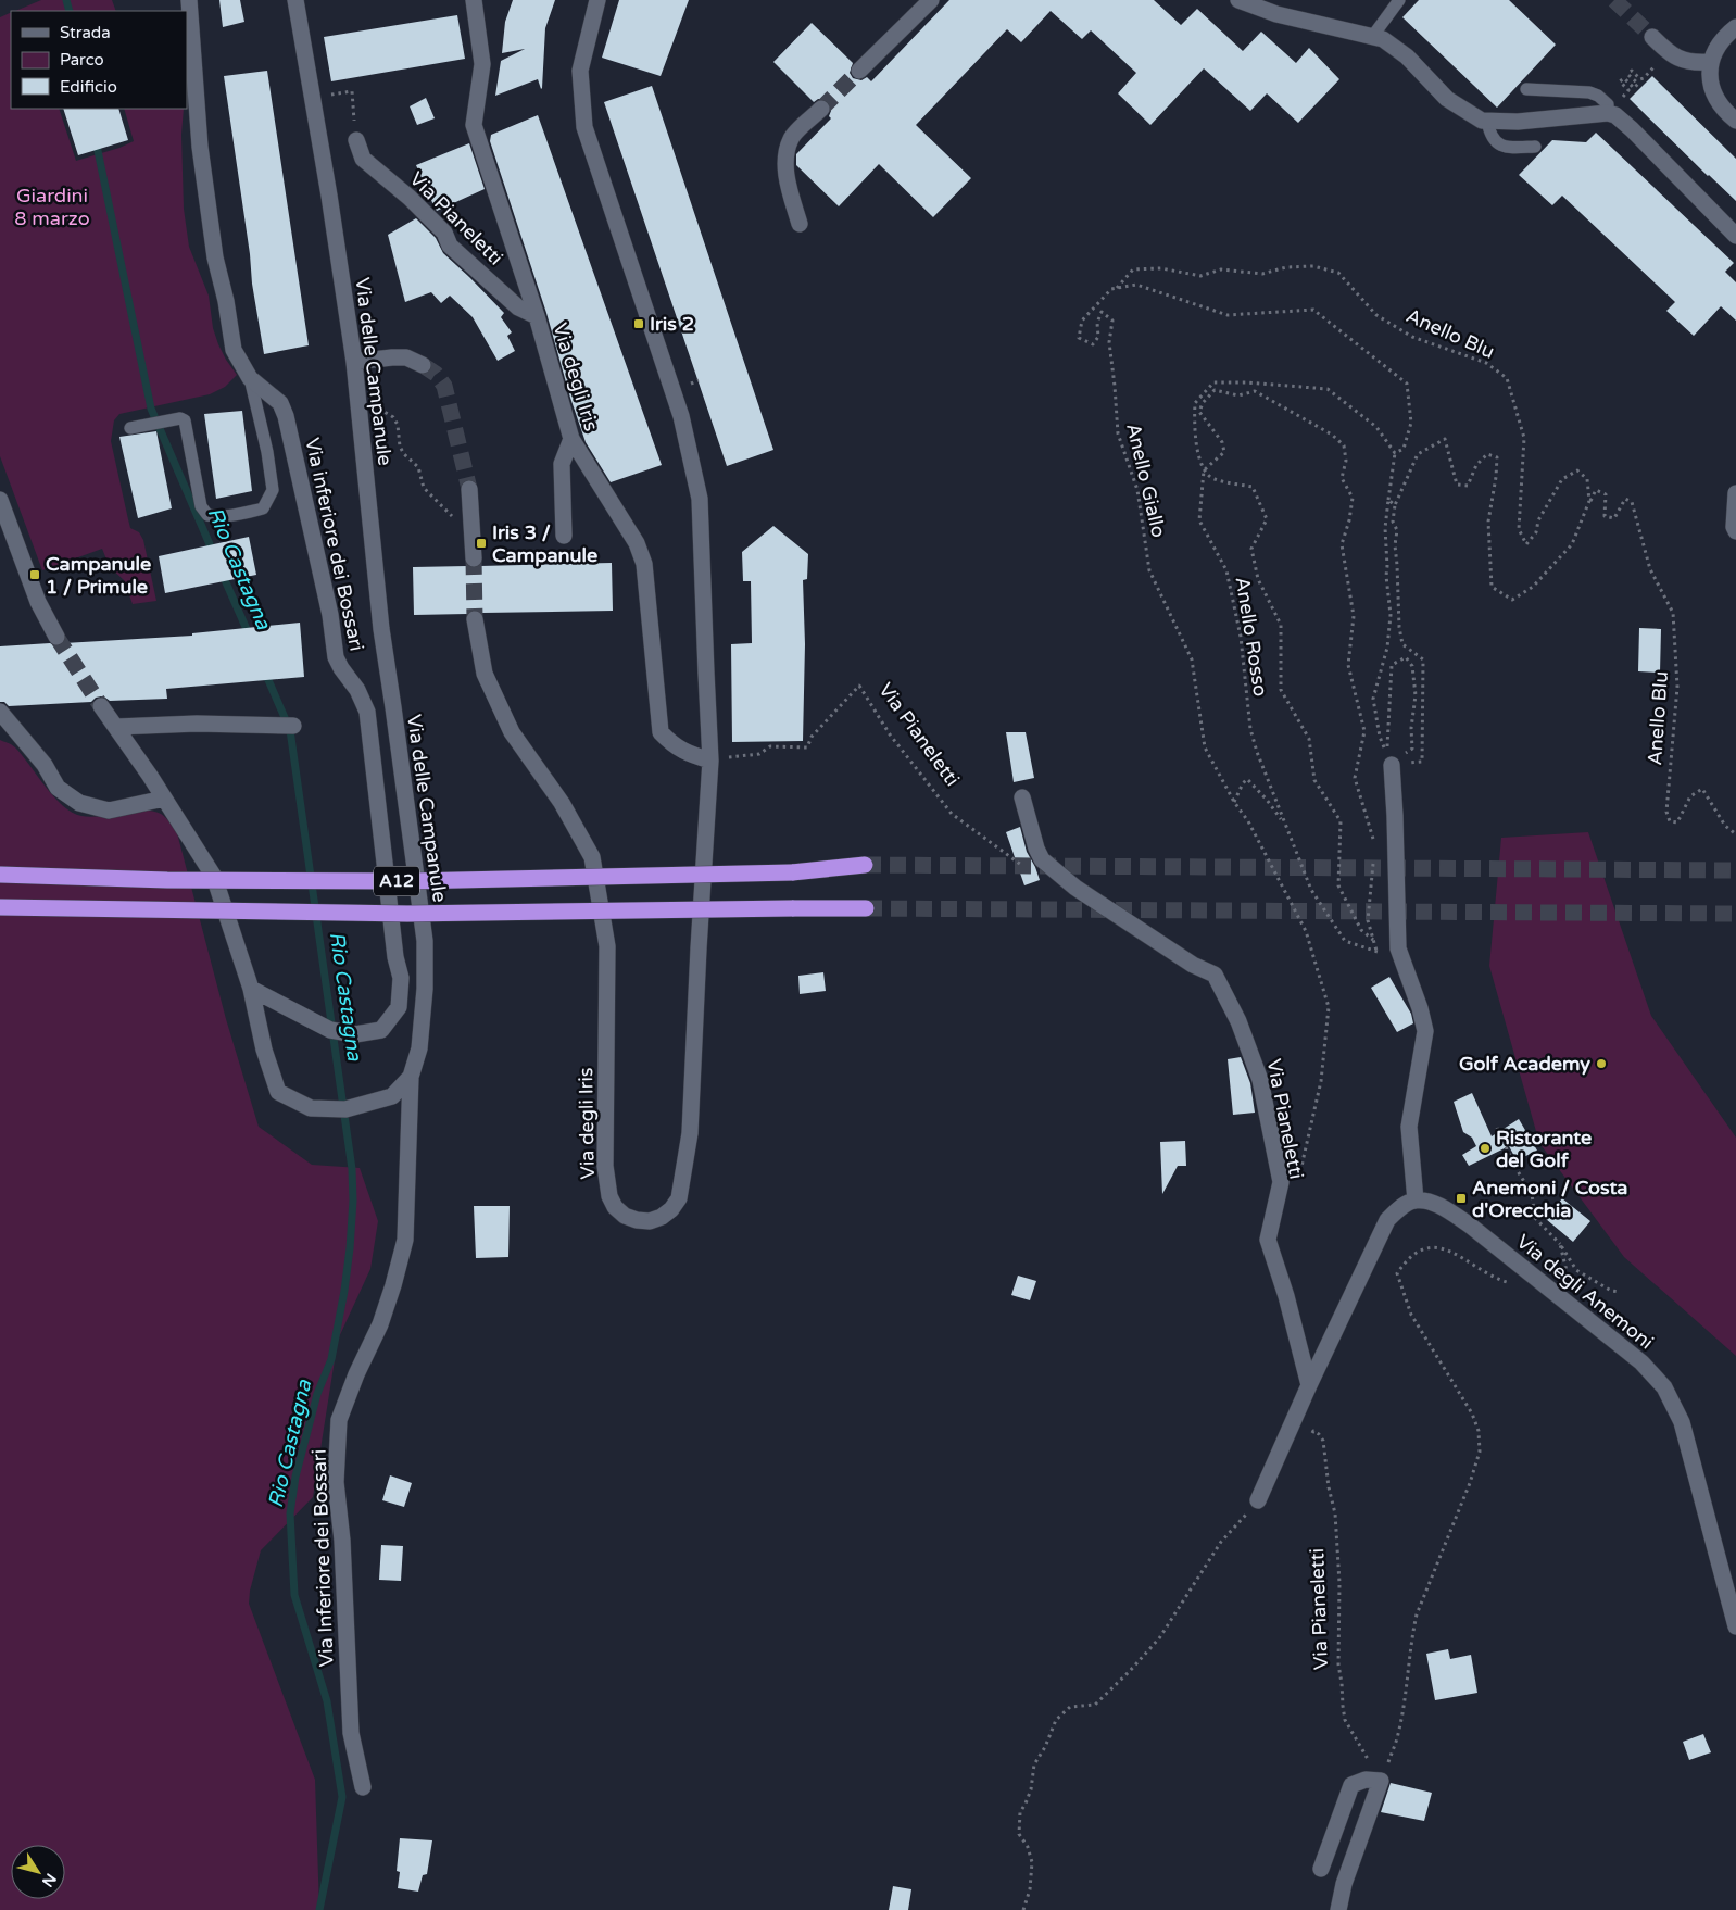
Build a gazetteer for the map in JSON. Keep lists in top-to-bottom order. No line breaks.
{"streets":{"highway":["A12"],"street":["Via Pianeletti","Via delle Campanule","Via degli Iris","Via inferiore dei Bossari","Via degli Anemoni","Via Inferiore dei Bossari"],"path":["Anello Blu","Anello Giallo","Anello Rosso"]},"crossings":[["Via Pianeletti","Via degli Iris"],["Anello Blu","Anello Giallo"],["Via delle Campanule","Via inferiore dei Bossari"],["Via delle Campanule","Via Inferiore dei Bossari"]],"water":["Rio Castagna"],"parks":["Giardini 8 marzo"],"places":{"transit":["Iris 2","Iris 3 / Campanule","Campanule 1 / Primule","Anemoni / Costa d'Orecchia"],"other":["Golf Academy","Ristorante del Golf"]},"legend":["Strada","Parco","Edificio"],"north":"bottom right"}
